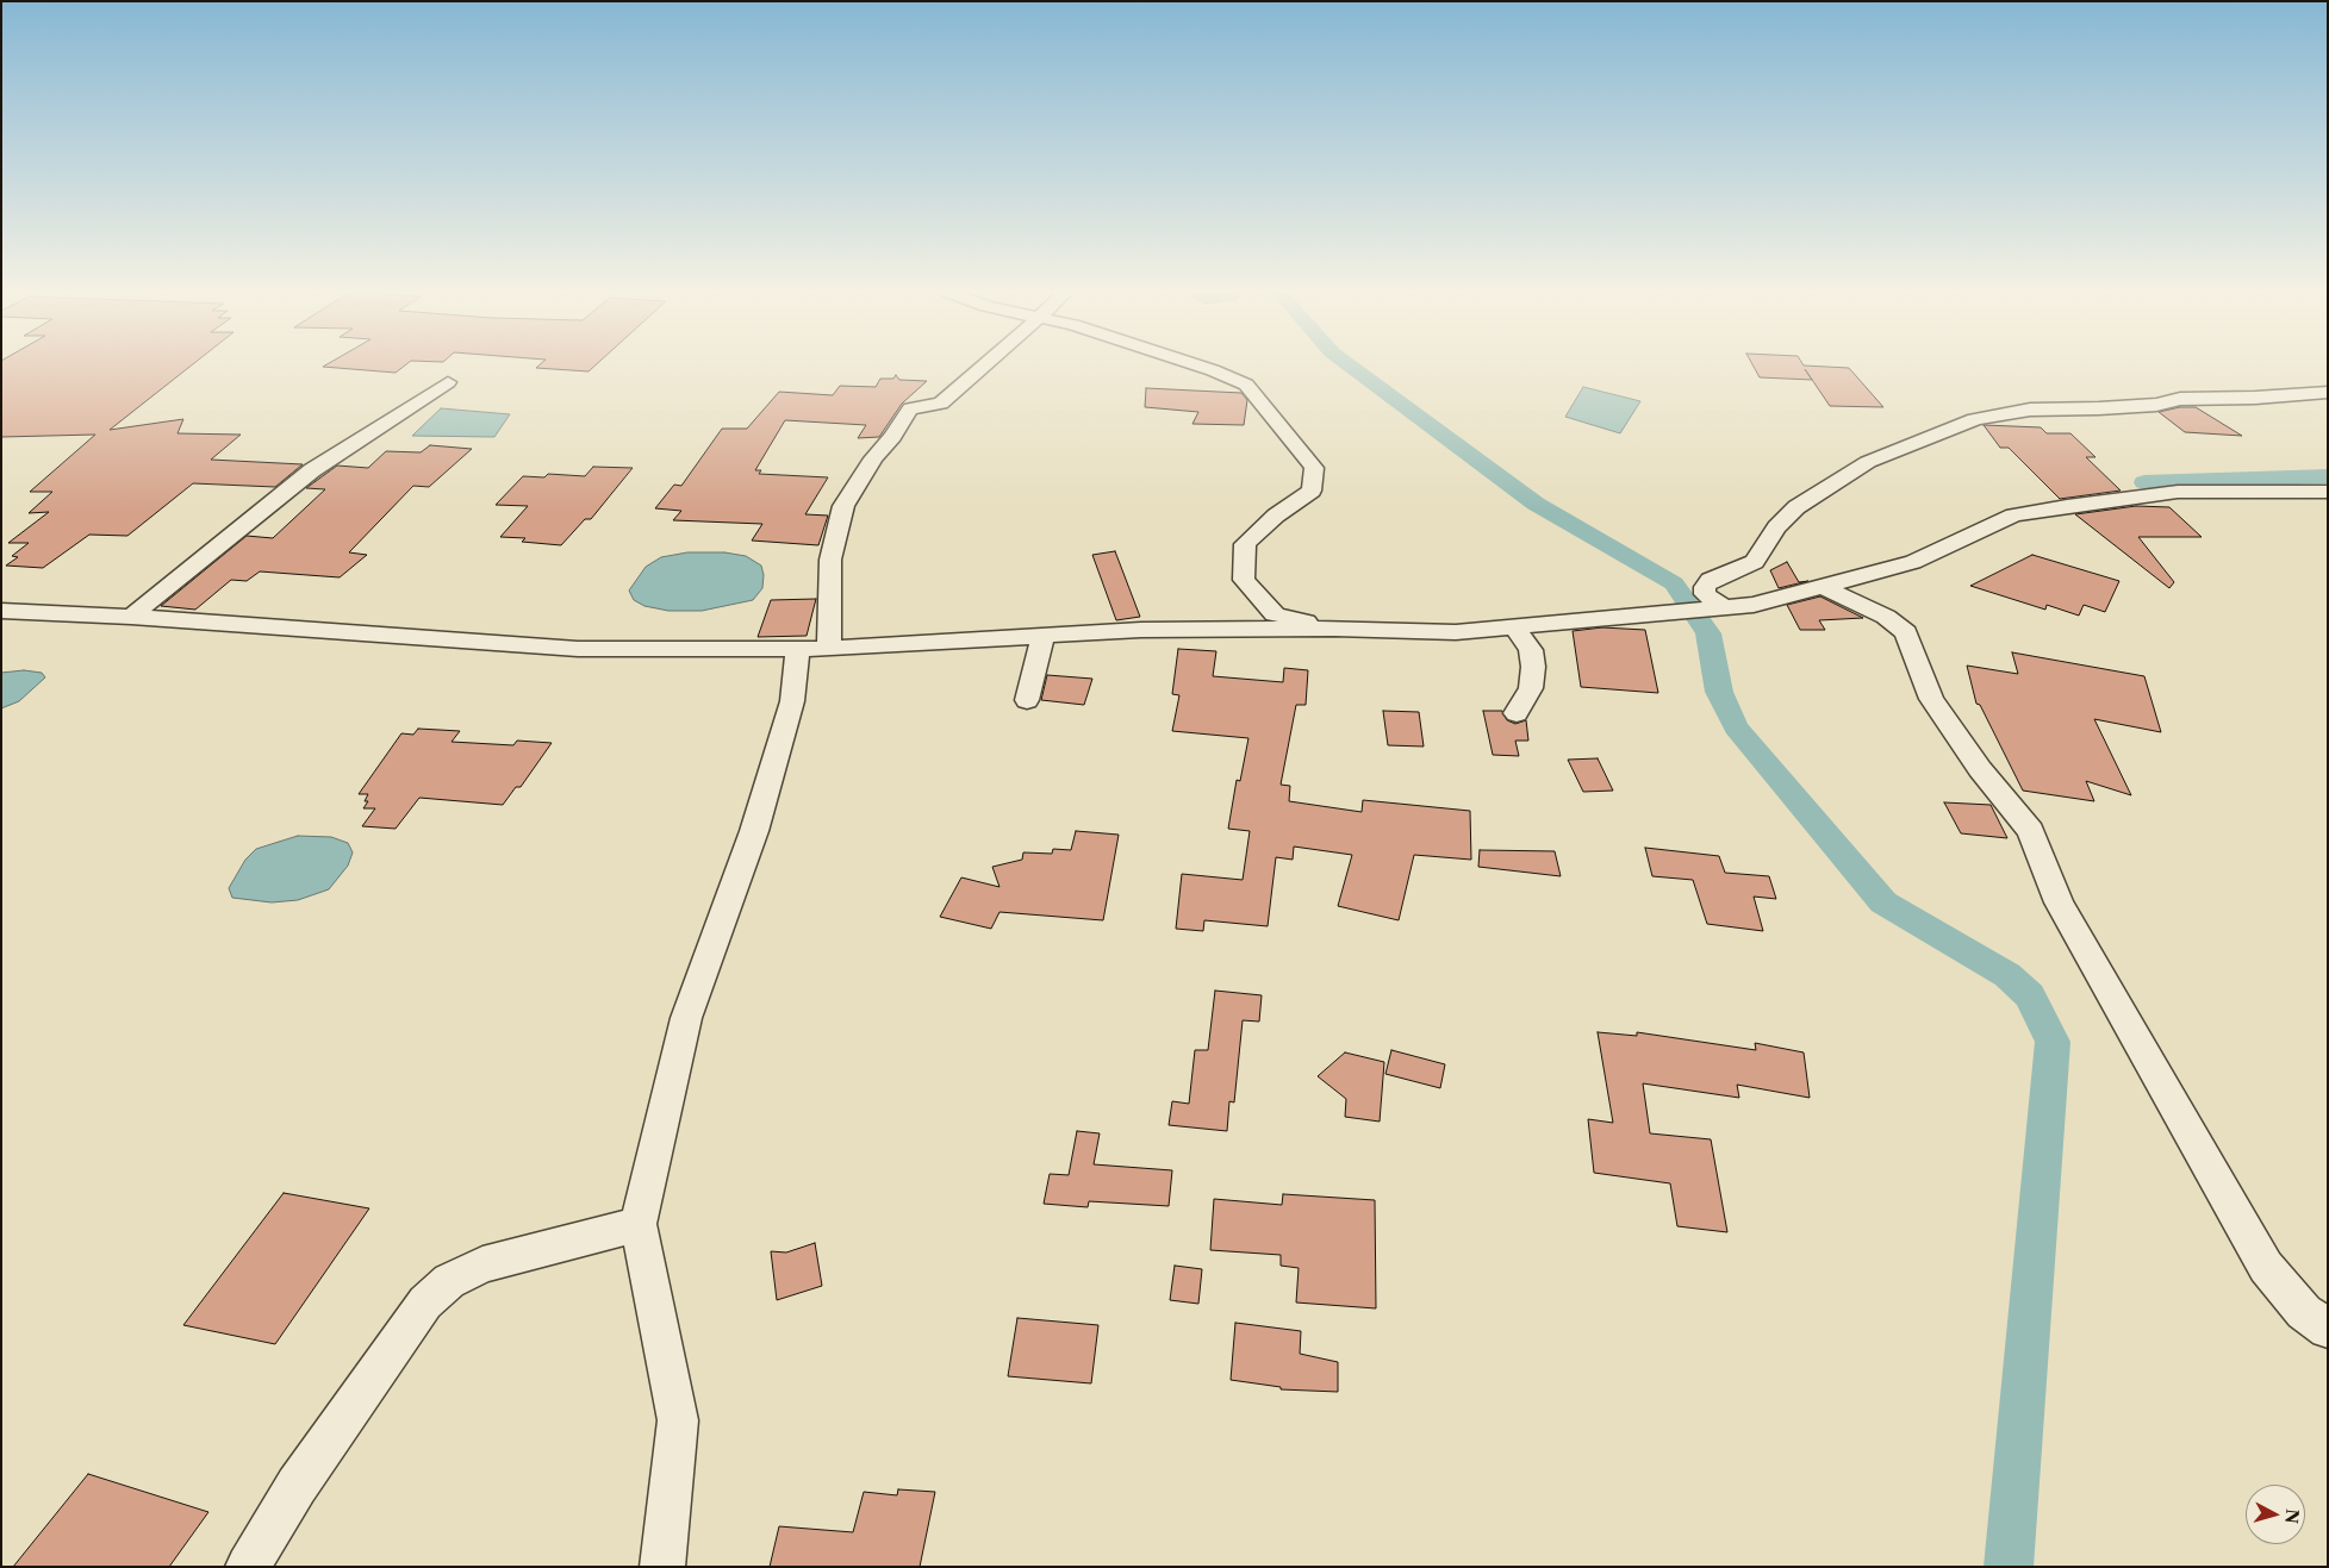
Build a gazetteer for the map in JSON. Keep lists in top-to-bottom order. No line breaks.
{"north":"right"}
